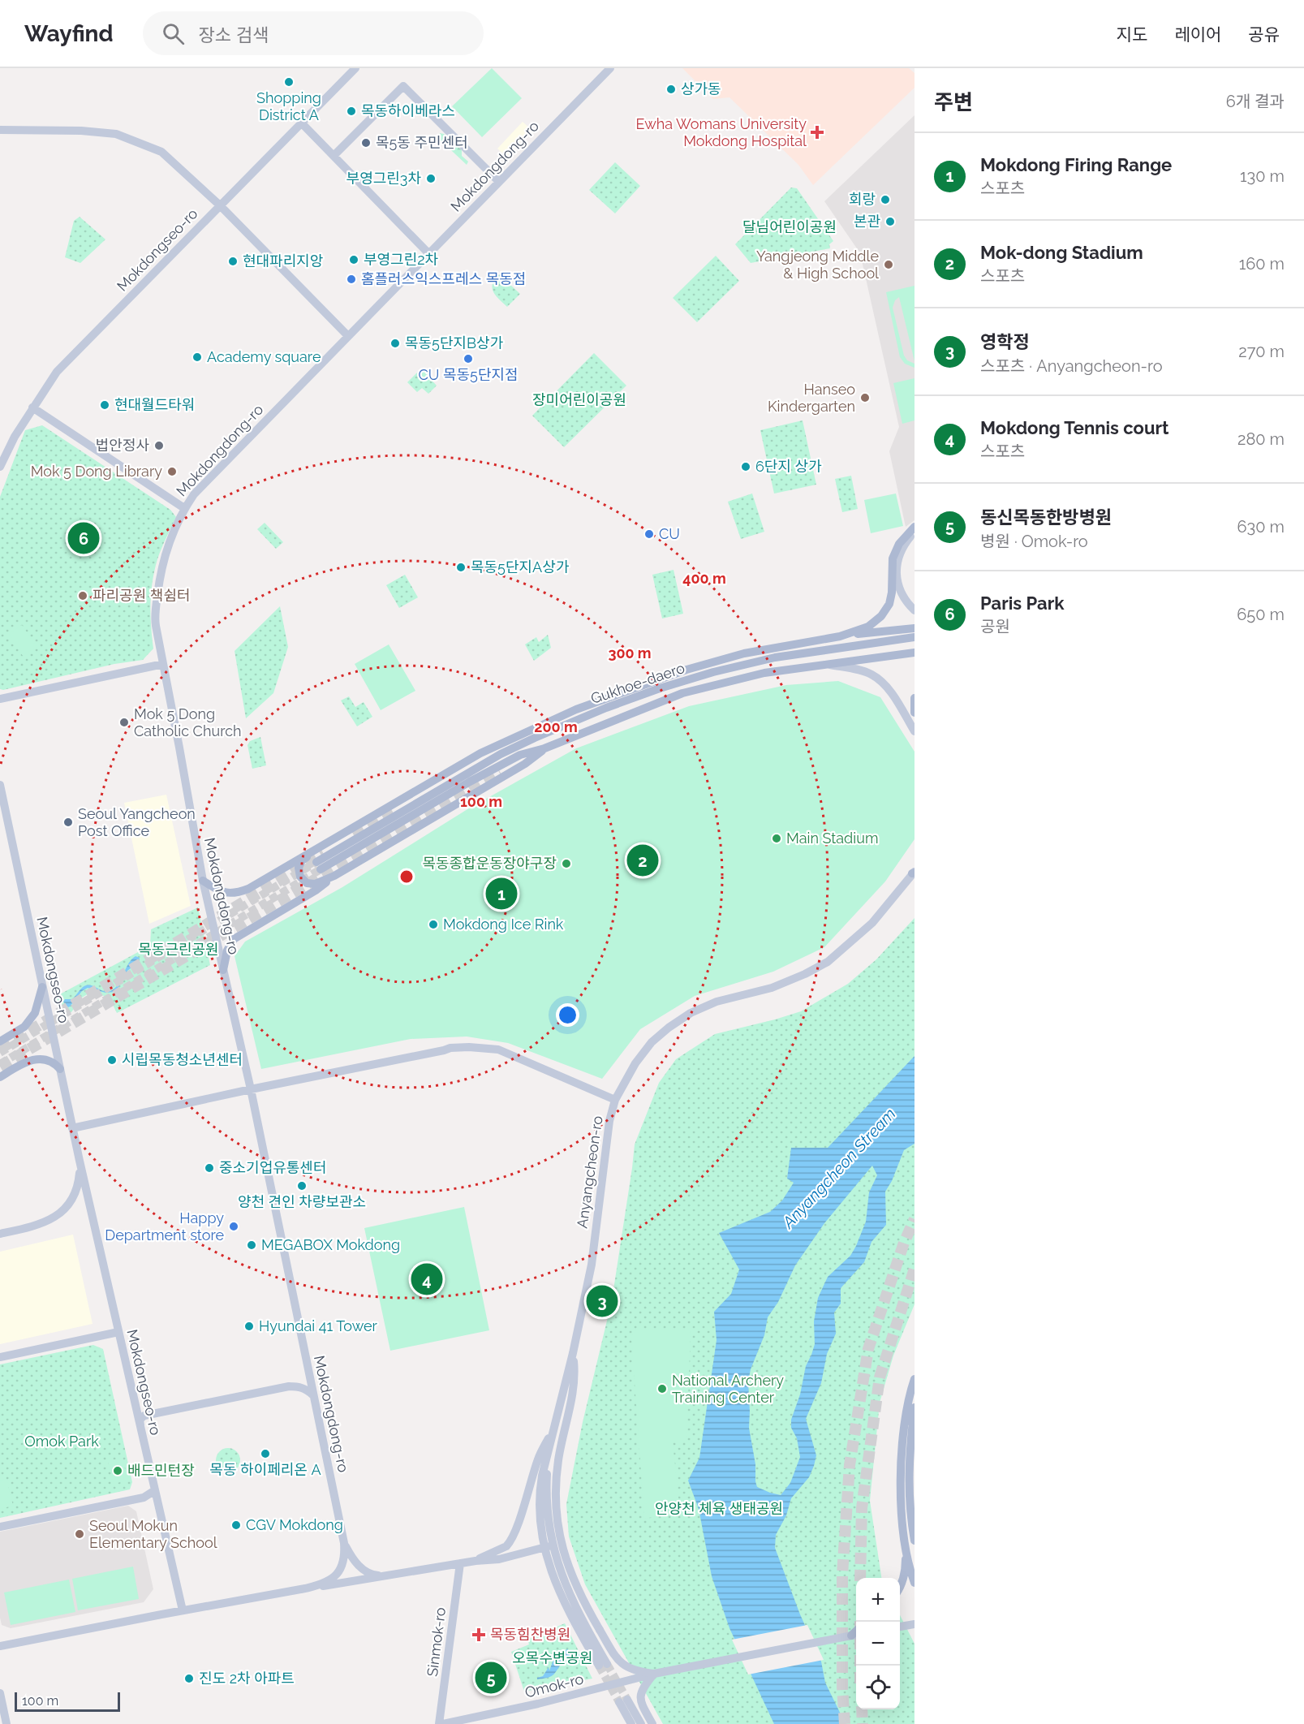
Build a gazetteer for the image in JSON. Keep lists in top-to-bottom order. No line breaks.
{"streets":{"main road":["Mokdongdong-ro","Mokdongseo-ro","Gukhoe-daero","Anyangcheon-ro","Sinmok-ro","Omok-ro"]},"crossings":[["Mokdongdong-ro","Mokdongseo-ro"],["Mokdongdong-ro","Anyangcheon-ro"],["Mokdongdong-ro","Sinmok-ro"]],"water":["Anyangcheon Stream"],"parks":["달님어린이공원","장미어린이공원","목동근린공원","Omok Park","안양천 체육 생태공원","오목수변공원"],"places":{"other":["Shopping District A","상가동","목동하이베라스","목5동 주민센터","부영그린3차","회랑","본관","부영그린2차","현대파리지앙","Yangjeong Middle & High School","홈플러스익스프레스 목동점","목동5단지B상가","Academy square","CU 목동5단지점","Hanseo Kindergarten","현대월드타워","법안정사","6단지 상가","Mok 5 Dong Library","CU","목동5단지A상가","파리공원 책쉼터","Mok 5 Dong Catholic Church","Seoul Yangcheon Post Office","Main Stadium","목동종합운동장야구장","Mokdong Ice Rink","시립목동청소년센터","중소기업유통센터","양천 견인 차량보관소","Happy Department store","MEGABOX Mokdong","Hyundai 41 Tower","National Archery Training Center","목동 하이페리온 A","배드민턴장","CGV Mokdong","Seoul Mokun Elementary School","진도 2차 아파트"],"health":["Ewha Womans University Mokdong Hospital","목동힘찬병원"]},"scale_bar":"100 m","page":{"header":"Wayfind","search":"장소 검색","nav":["지도","레이어","공유"],"heading":["주변","6개 결과"],"list":[{"mark":"1","name":"Mokdong Firing Range","note":"스포츠","value":"130 m"},{"mark":"2","name":"Mok-dong Stadium","note":"스포츠","value":"160 m"},{"mark":"3","name":"영학정","note":"스포츠 · Anyangcheon-ro","value":"270 m"},{"mark":"4","name":"Mokdong Tennis court","note":"스포츠","value":"280 m"},{"mark":"5","name":"동신목동한방병원","note":"병원 · Omok-ro","value":"630 m"},{"mark":"6","name":"Paris Park","note":"공원","value":"650 m"}],"pins":["6","2","1","4","3","5"],"map_buttons":["+","−"],"scale":"100 m"},"rings":["400 m","300 m","200 m","100 m"]}
